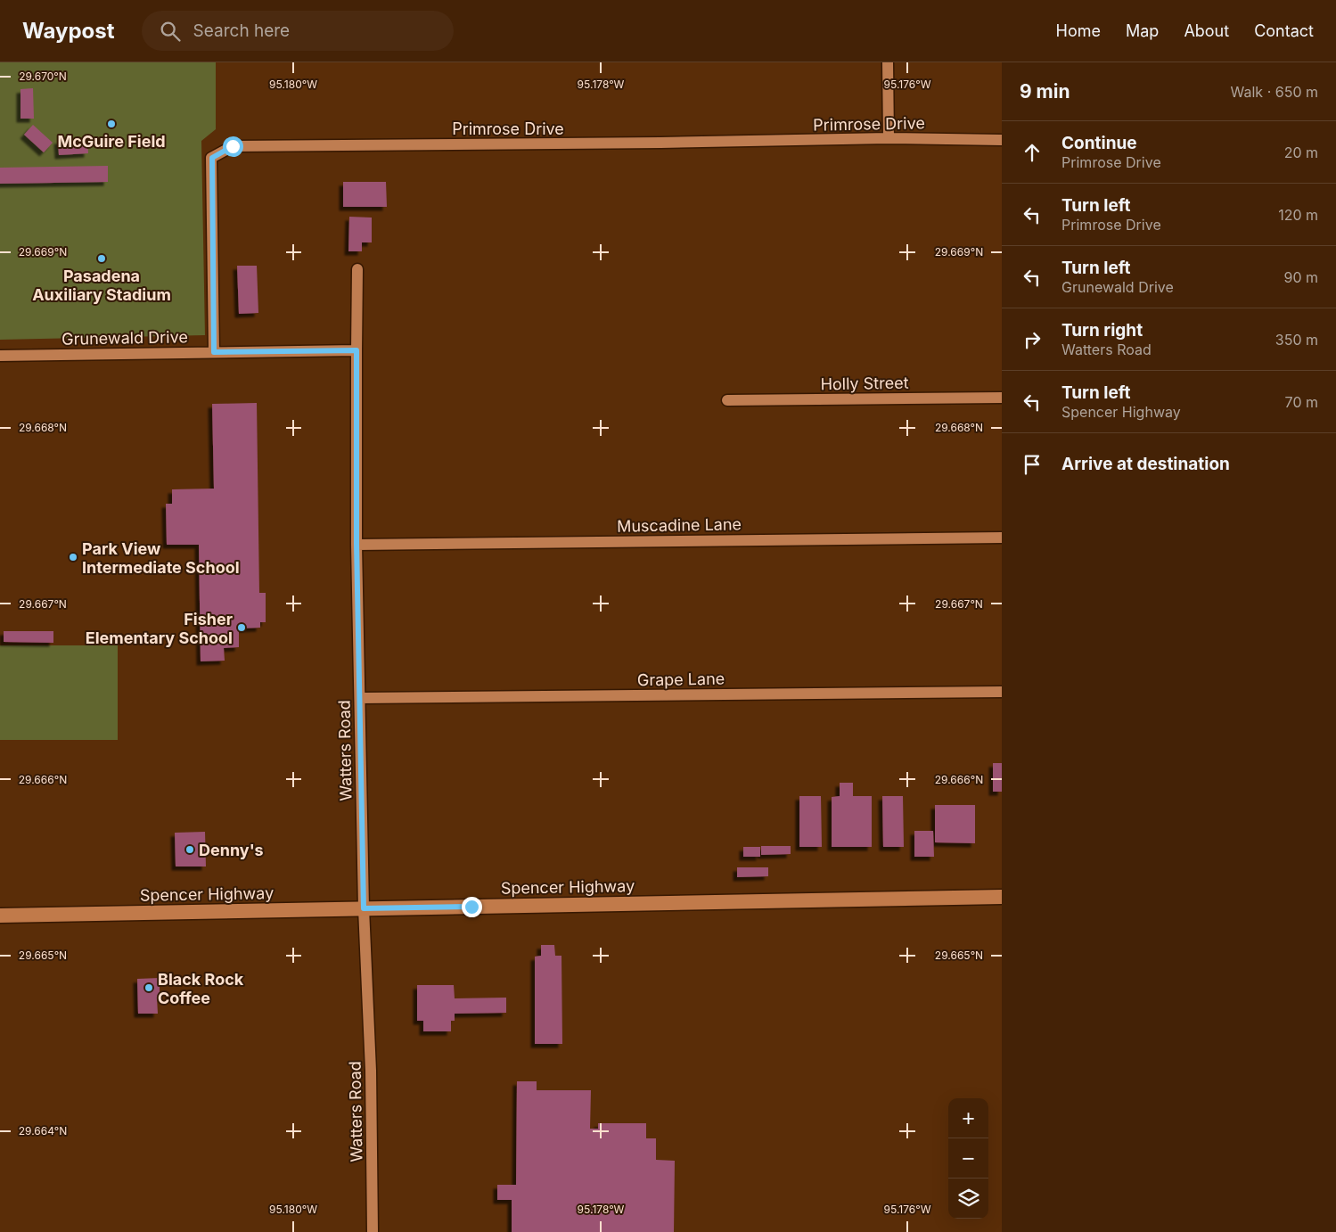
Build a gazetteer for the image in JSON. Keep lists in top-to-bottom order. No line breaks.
{"streets":{"main road":["Spencer Highway"],"street":["Primrose Drive","Grunewald Drive","Holly Street","Muscadine Lane","Grape Lane","Watters Road"]},"crossings":[["Primrose Drive","Grunewald Drive"],["Grunewald Drive","Watters Road"],["Muscadine Lane","Watters Road"],["Grape Lane","Watters Road"],["Watters Road","Spencer Highway"]],"places":["McGuire Field","Pasadena Auxiliary Stadium","Park View Intermediate School","Fisher Elementary School","Denny's","Black Rock Coffee"],"page":{"header":"Waypost","search":"Search here","nav":["Home","Map","About","Contact"],"heading":["9 min","Walk · 650 m"],"list":[["Continue","Primrose Drive","20 m"],["Turn left","Primrose Drive","120 m"],["Turn left","Grunewald Drive","90 m"],["Turn right","Watters Road","350 m"],["Turn left","Spencer Highway","70 m"],"Arrive at destination"],"map_buttons":["+","−"]},"coordinates":["29.670°N","95.180°W","95.178°W","95.176°W","29.669°N","29.668°N","29.667°N","29.666°N","29.665°N","29.664°N"]}
